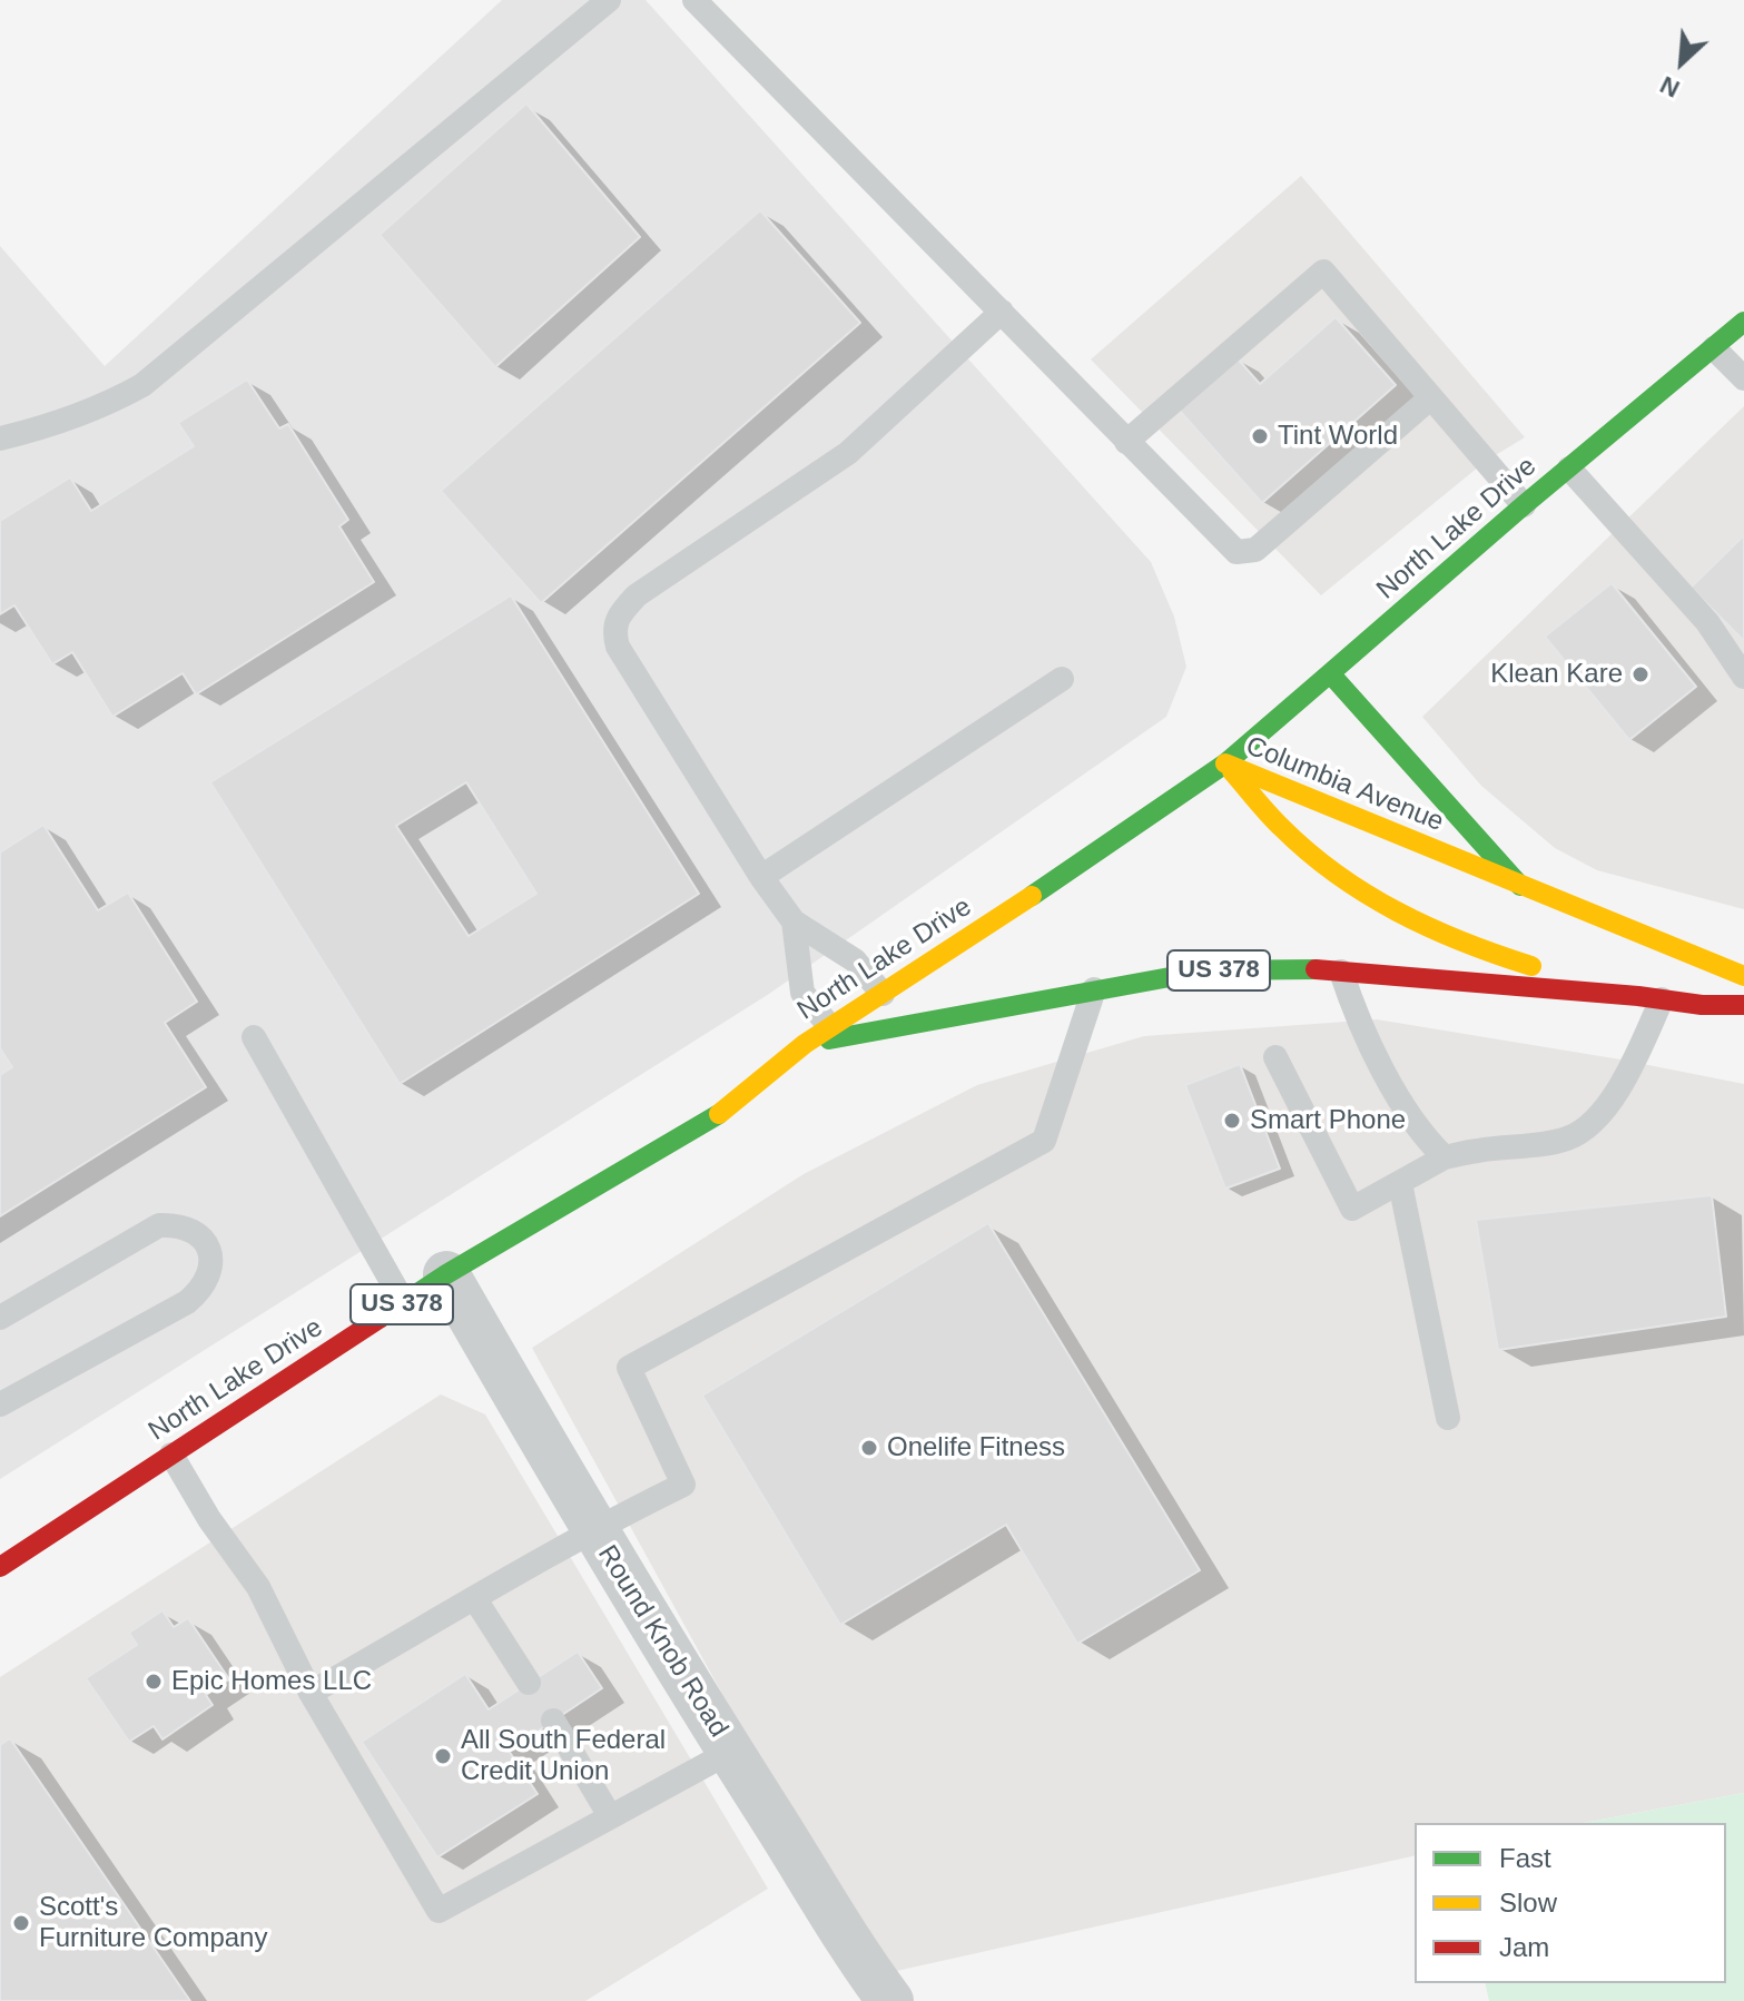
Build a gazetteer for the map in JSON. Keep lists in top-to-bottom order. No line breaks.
{"streets":{"main road":["North Lake Drive","Columbia Avenue","US 378"],"street":["Round Knob Road"]},"crossings":[["North Lake Drive","Columbia Avenue"],["North Lake Drive","Round Knob Road"]],"places":["Tint World","Klean Kare","Smart Phone","Onelife Fitness","Epic Homes LLC","All South Federal Credit Union","Scott's Furniture Company"],"legend":["Fast","Slow","Jam"],"north":"bottom left"}
